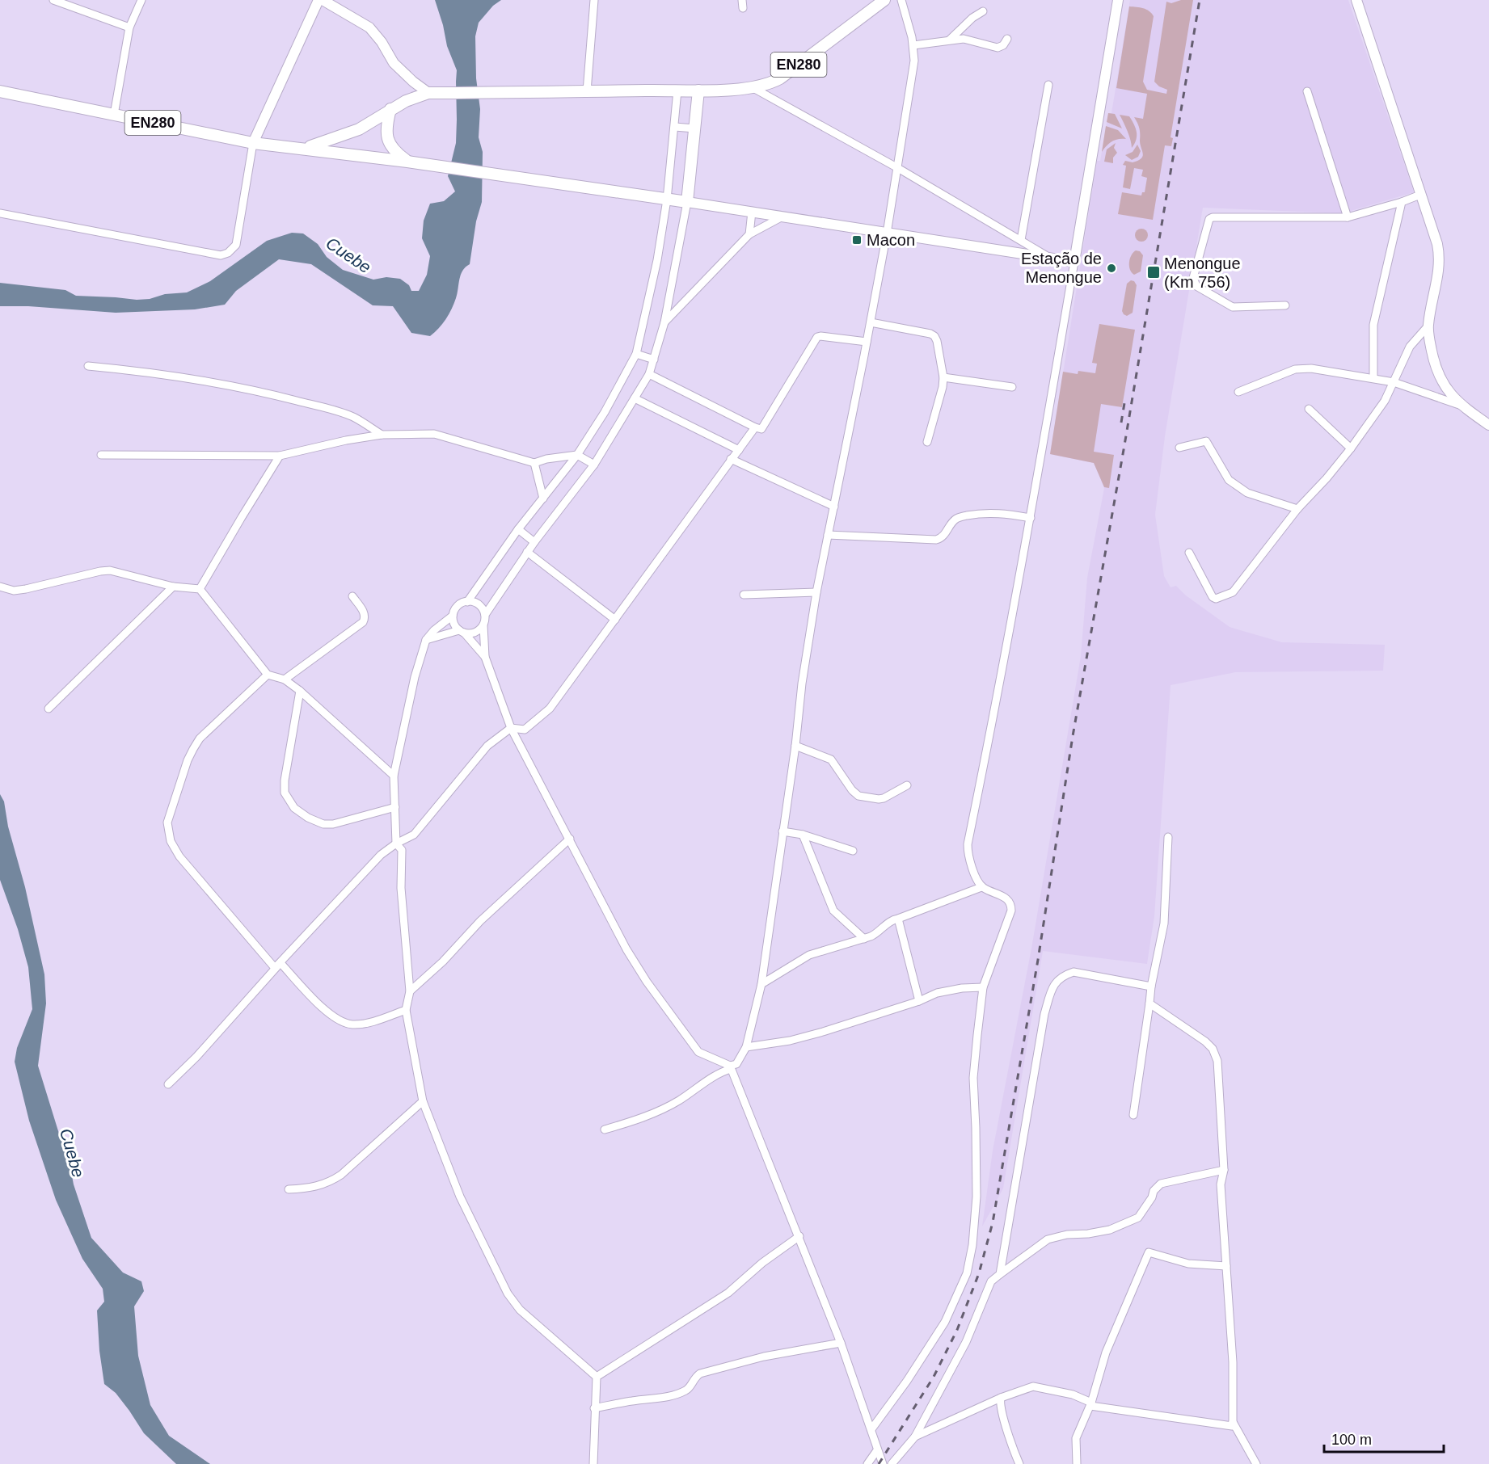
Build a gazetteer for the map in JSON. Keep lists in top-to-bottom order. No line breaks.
{"streets":{"main road":["EN280"]},"water":["Cuebe"],"places":{"transit":["Macon","Menongue (Km 756)"],"other":["Estação de Menongue"]},"scale_bar":"100 m"}
